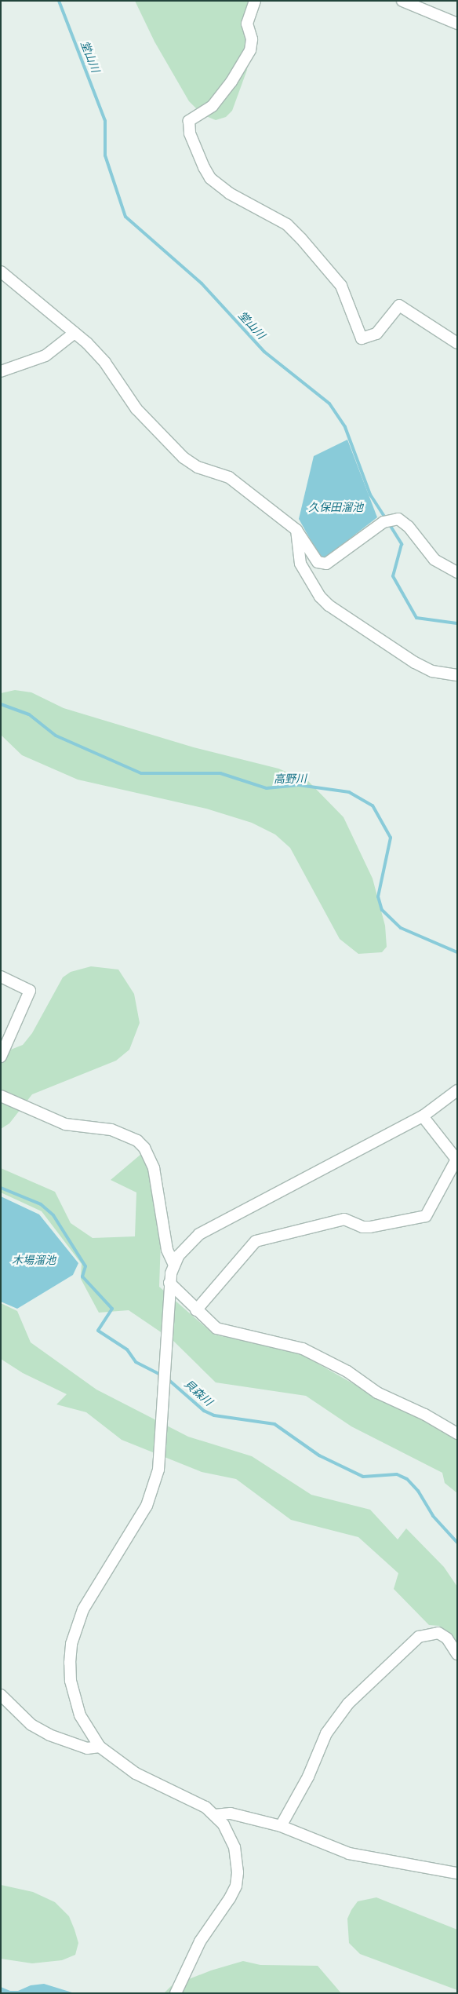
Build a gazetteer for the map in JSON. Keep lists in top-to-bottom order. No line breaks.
{"water":["堂山川","久保田溜池","高野川","木場溜池","貝森川"]}
